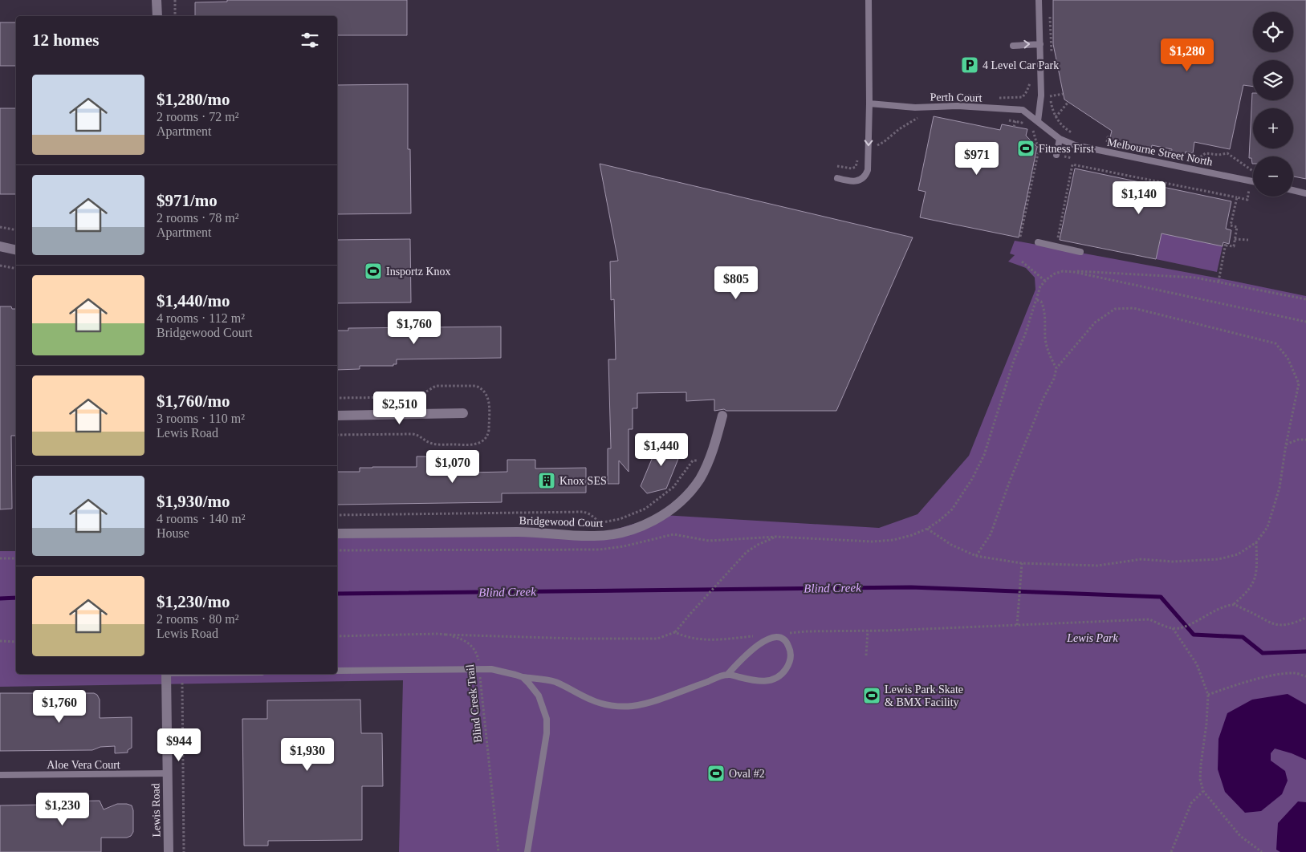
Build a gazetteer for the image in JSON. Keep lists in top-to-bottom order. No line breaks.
{"streets":{"street":["Bridgewood Court","Lewis Road"],"lane":["Perth Court","Melbourne Street North","Aloe Vera Court"],"path":["Blind Creek Trail"]},"crossings":[["Aloe Vera Court","Lewis Road"]],"water":["Blind Creek"],"parks":["Lewis Park"],"places":{"parking":["4 Level Car Park"],"sports":["Fitness First","Insportz Knox","Lewis Park Skate & BMX Facility","Oval #2"],"building":["Knox SES"]},"page":{"map_buttons":["+","−"],"heading":"12 homes","price":["$1,280","$971","$1,140","$805","$1,760","$2,510","$1,440","$1,070","$1,760","$944","$1,930","$1,230"],"list":[{"name":"$1,280/mo","note":"2 rooms · 72 m² · Apartment"},{"name":"$971/mo","note":"2 rooms · 78 m² · Apartment"},{"name":"$1,440/mo","note":"4 rooms · 112 m² · Bridgewood Court"},{"name":"$1,760/mo","note":"3 rooms · 110 m² · Lewis Road"},{"name":"$1,930/mo","note":"4 rooms · 140 m² · House"},{"name":"$1,230/mo","note":"2 rooms · 80 m² · Lewis Road"}]}}
